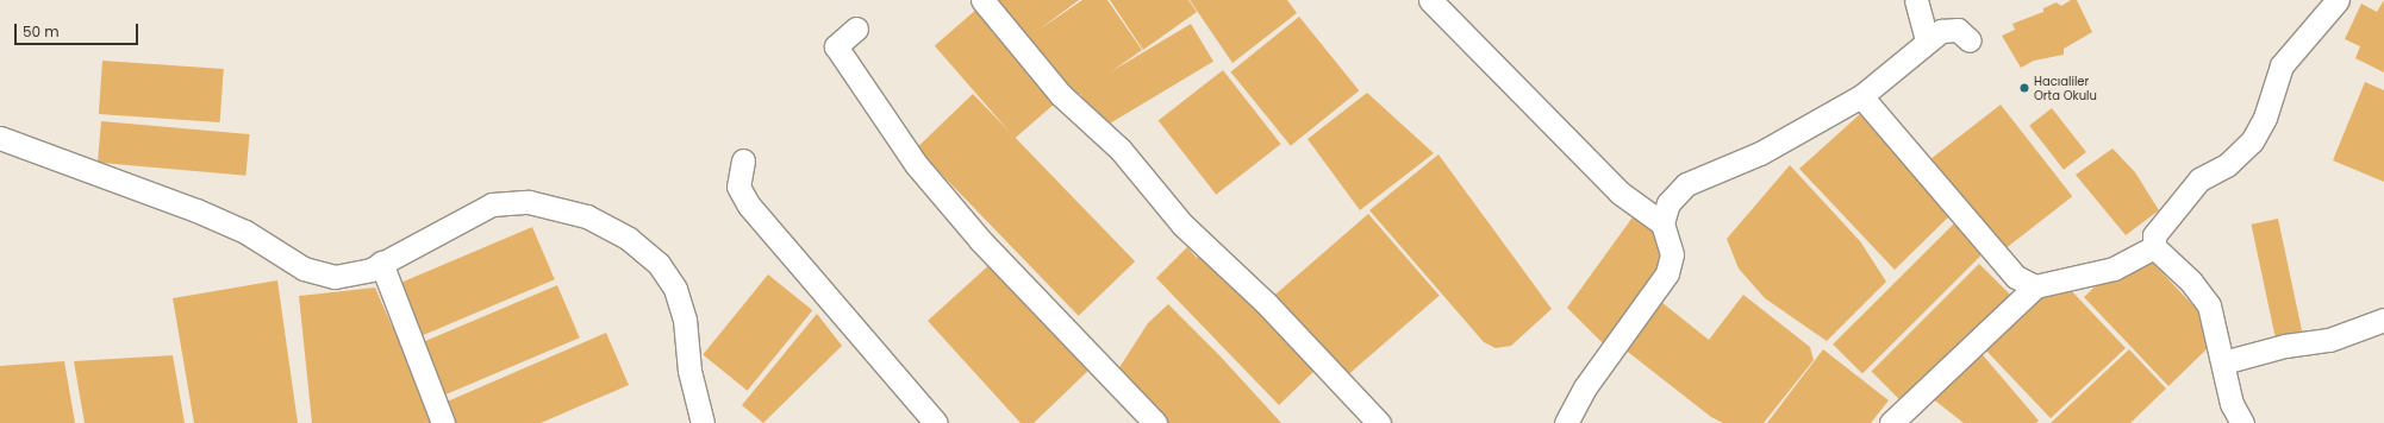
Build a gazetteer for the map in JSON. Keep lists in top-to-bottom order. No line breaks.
{"places":["Hacıaliler Orta Okulu"],"scale_bar":"50 m"}
